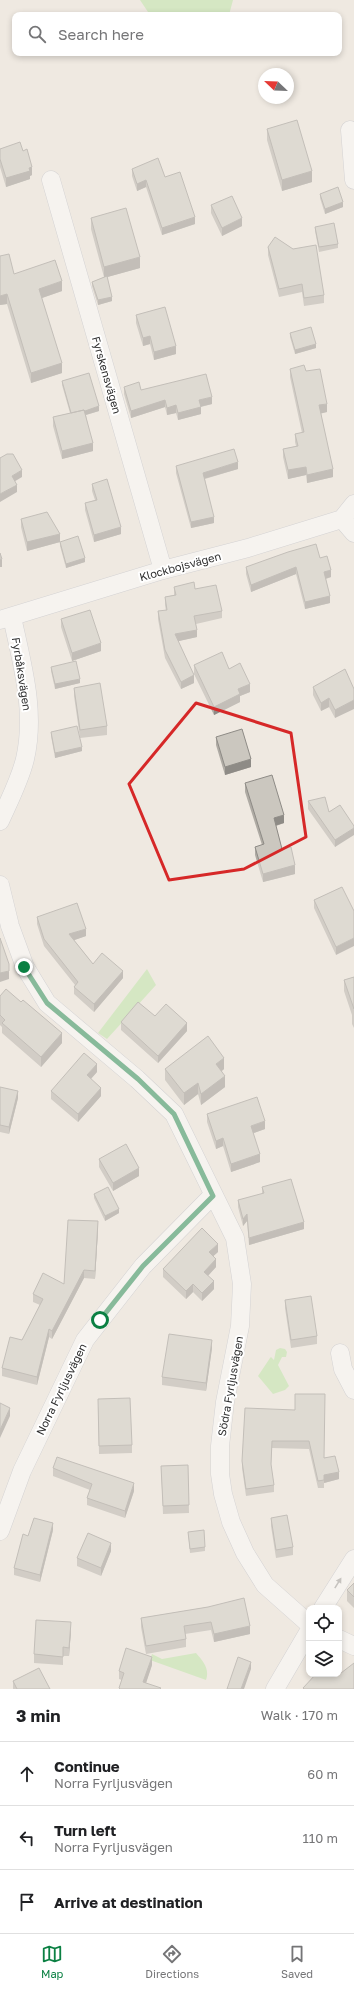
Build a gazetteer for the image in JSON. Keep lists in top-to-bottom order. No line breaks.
{"streets":{"street":["Fyrskensvägen","Klockbojsvägen","Fyrbåksvägen","Södra Fyrljusvägen","Norra Fyrljusvägen"]},"crossings":[["Fyrskensvägen","Klockbojsvägen"],["Klockbojsvägen","Fyrbåksvägen"],["Södra Fyrljusvägen","Norra Fyrljusvägen"]],"north":"top left","page":{"search":"Search here","heading":["3 min","Walk · 170 m"],"list":[["Continue","Norra Fyrljusvägen","60 m"],["Turn left","Norra Fyrljusvägen","110 m"],"Arrive at destination"],"nav":["Map","Directions","Saved"]}}
